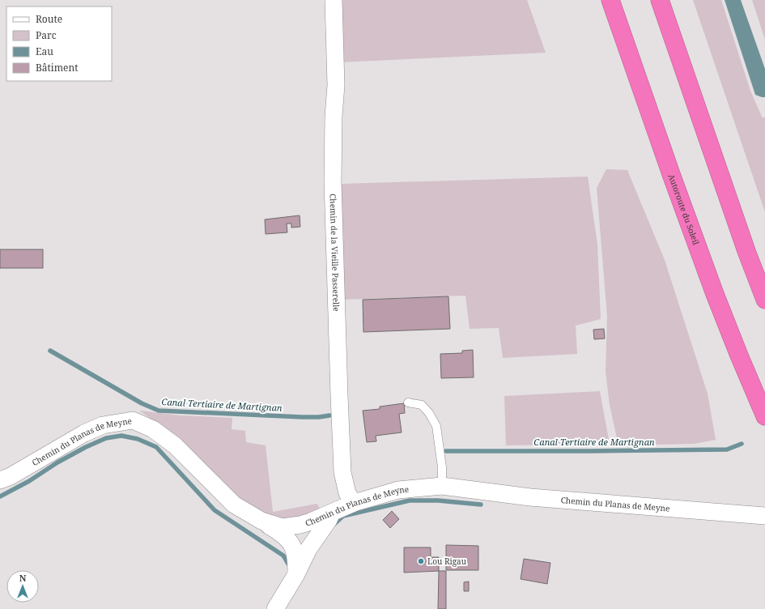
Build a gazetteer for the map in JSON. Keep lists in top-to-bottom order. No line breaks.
{"streets":{"highway":["Autoroute du Soleil"],"street":["Chemin de la Vieille Passerelle","Chemin du Planas de Meyne"]},"crossings":[["Chemin de la Vieille Passerelle","Chemin du Planas de Meyne"]],"water":["Canal Tertiaire de Martignan"],"places":["Lou Rigau"],"legend":["Route","Parc","Eau","Bâtiment"],"north":"top"}
